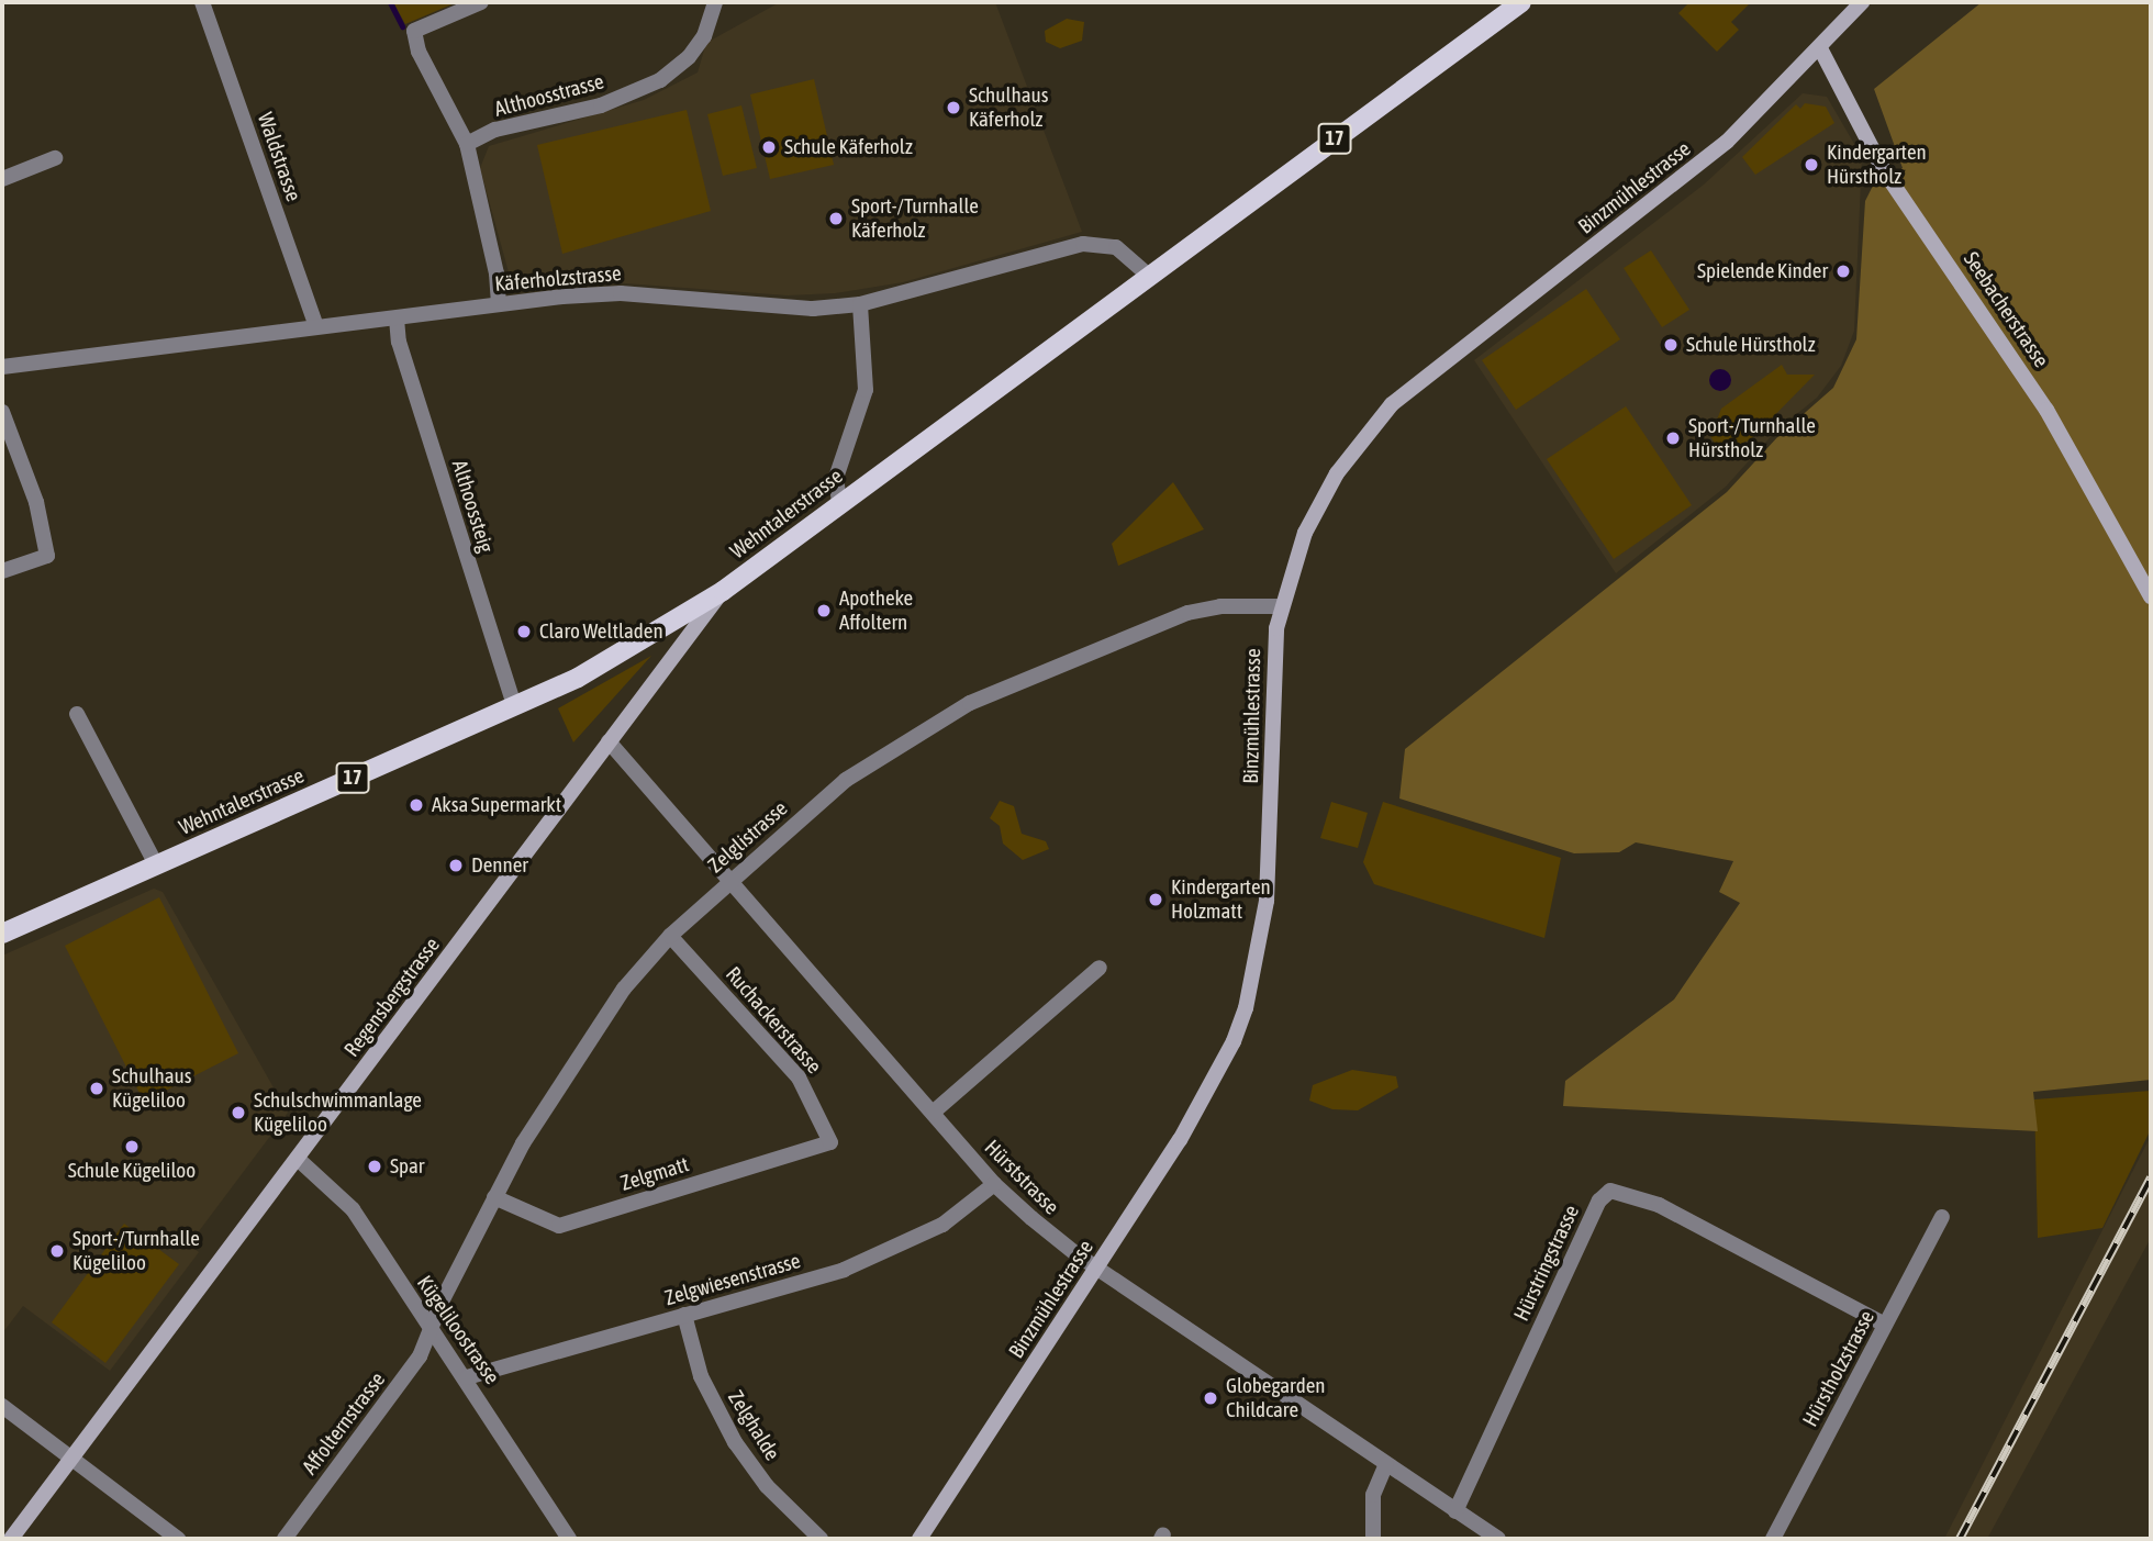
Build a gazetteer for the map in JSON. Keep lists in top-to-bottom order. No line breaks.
{"streets":{"main road":["17","Wehntalerstrasse"],"street":["Althoosstrasse","Waldstrasse","Binzmühlestrasse","Käferholzstrasse","Seebacherstrasse","Althoossteig","Zelglistrasse","Regensbergstrasse","Ruchackerstrasse","Zelgmatt","Hürststrasse","Hürstringstrasse","Zelgwiesenstrasse","Kügeliloostrasse","Hürstholzstrasse","Affolternstrasse","Zelghalde"]},"crossings":[["Waldstrasse","Käferholzstrasse"],["Binzmühlestrasse","Seebacherstrasse"],["Binzmühlestrasse","Zelglistrasse"],["Binzmühlestrasse","Hürststrasse"],["Käferholzstrasse","Althoossteig"],["Käferholzstrasse","Wehntalerstrasse"],["Althoossteig","Wehntalerstrasse"],["Wehntalerstrasse","Regensbergstrasse"],["Zelglistrasse","Ruchackerstrasse"],["Zelglistrasse","Zelgmatt"],["Zelglistrasse","Hürststrasse"],["Zelglistrasse","Kügeliloostrasse"],["Zelglistrasse","Affolternstrasse"],["Regensbergstrasse","Hürststrasse"],["Regensbergstrasse","Kügeliloostrasse"],["Ruchackerstrasse","Zelgmatt"],["Hürststrasse","Hürstringstrasse"],["Hürststrasse","Zelgwiesenstrasse"],["Hürstringstrasse","Hürstholzstrasse"],["Zelgwiesenstrasse","Kügeliloostrasse"],["Zelgwiesenstrasse","Zelghalde"],["Kügeliloostrasse","Affolternstrasse"]],"places":["Schulhaus Käferholz","Schule Käferholz","Kindergarten Hürstholz","Sport-/Turnhalle Käferholz","Spielende Kinder","Schule Hürstholz","Sport-/Turnhalle Hürstholz","Apotheke Affoltern","Claro Weltladen","Aksa Supermarkt","Denner","Kindergarten Holzmatt","Schulhaus Kügeliloo","Schulschwimmanlage Kügeliloo","Schule Kügeliloo","Spar","Sport-/Turnhalle Kügeliloo","Globegarden Childcare"]}
